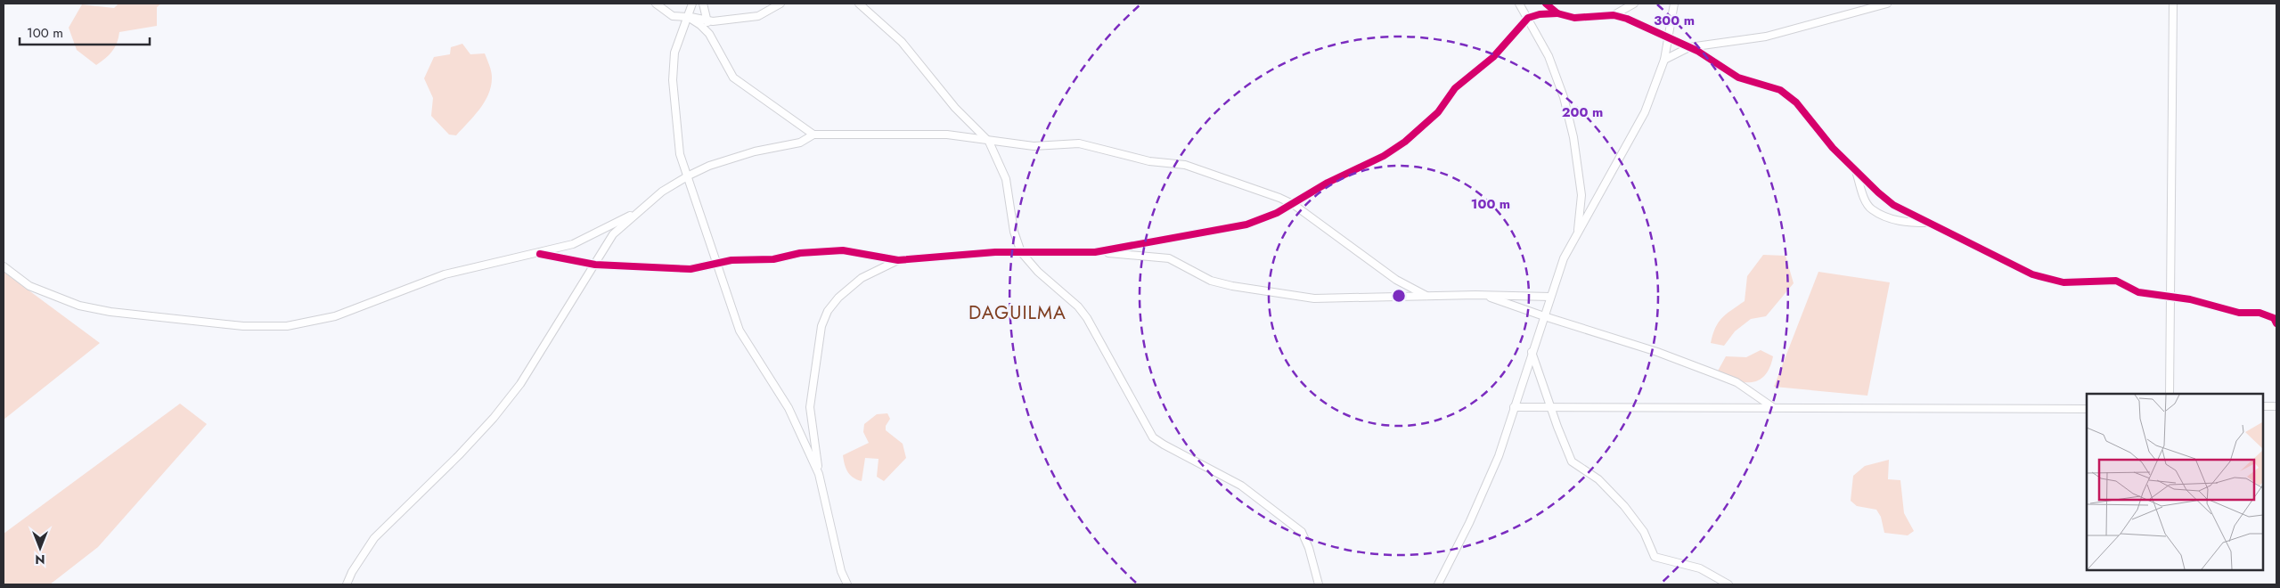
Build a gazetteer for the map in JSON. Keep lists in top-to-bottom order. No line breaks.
{"districts":["DAGUILMA"],"scale_bar":"100 m","north":"bottom","rings":["300 m","200 m","100 m"]}
